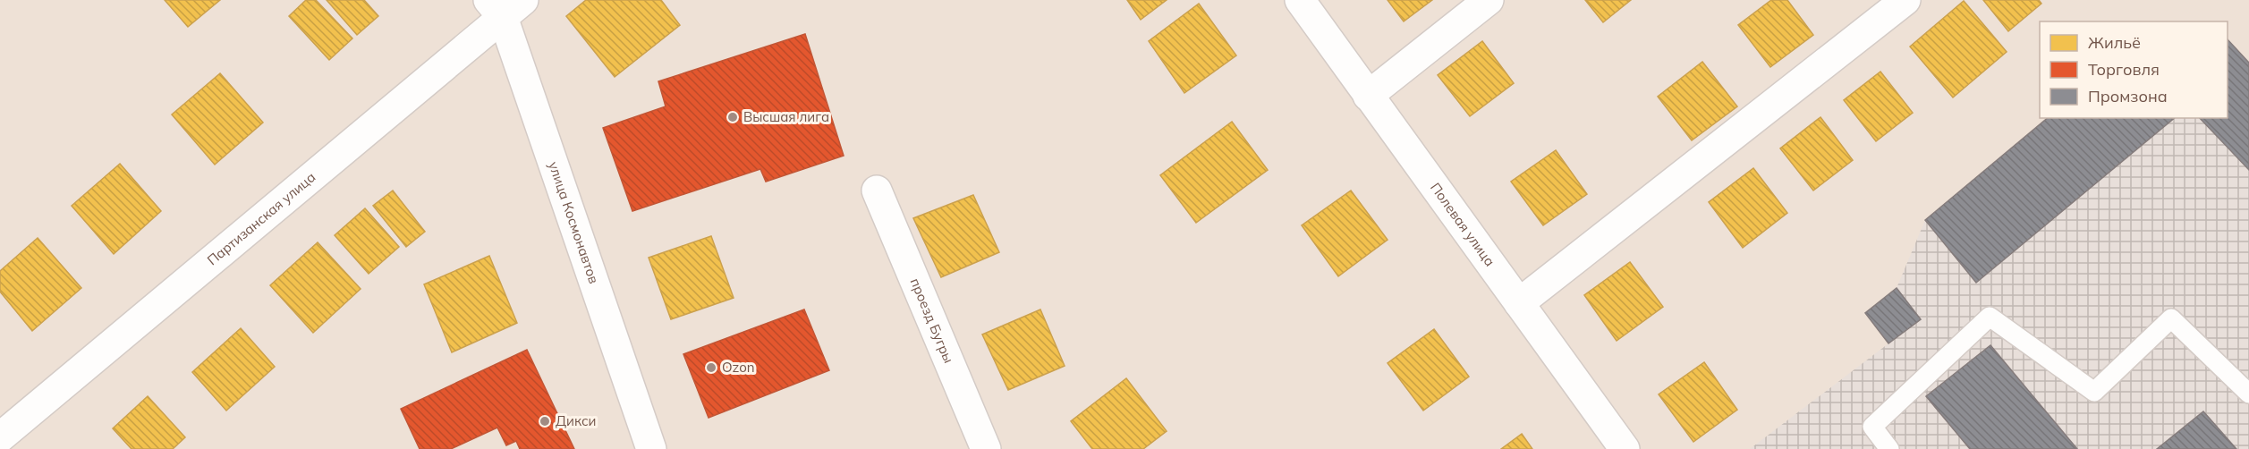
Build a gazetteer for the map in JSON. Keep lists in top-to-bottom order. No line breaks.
{"streets":{"street":["Партизанская улица","улица Космонавтов","Полевая улица","проезд Бугры"]},"crossings":[["Партизанская улица","улица Космонавтов"]],"places":["Высшая лига","Ozon","Дикси"],"legend":["Жильё","Торговля","Промзона"]}
